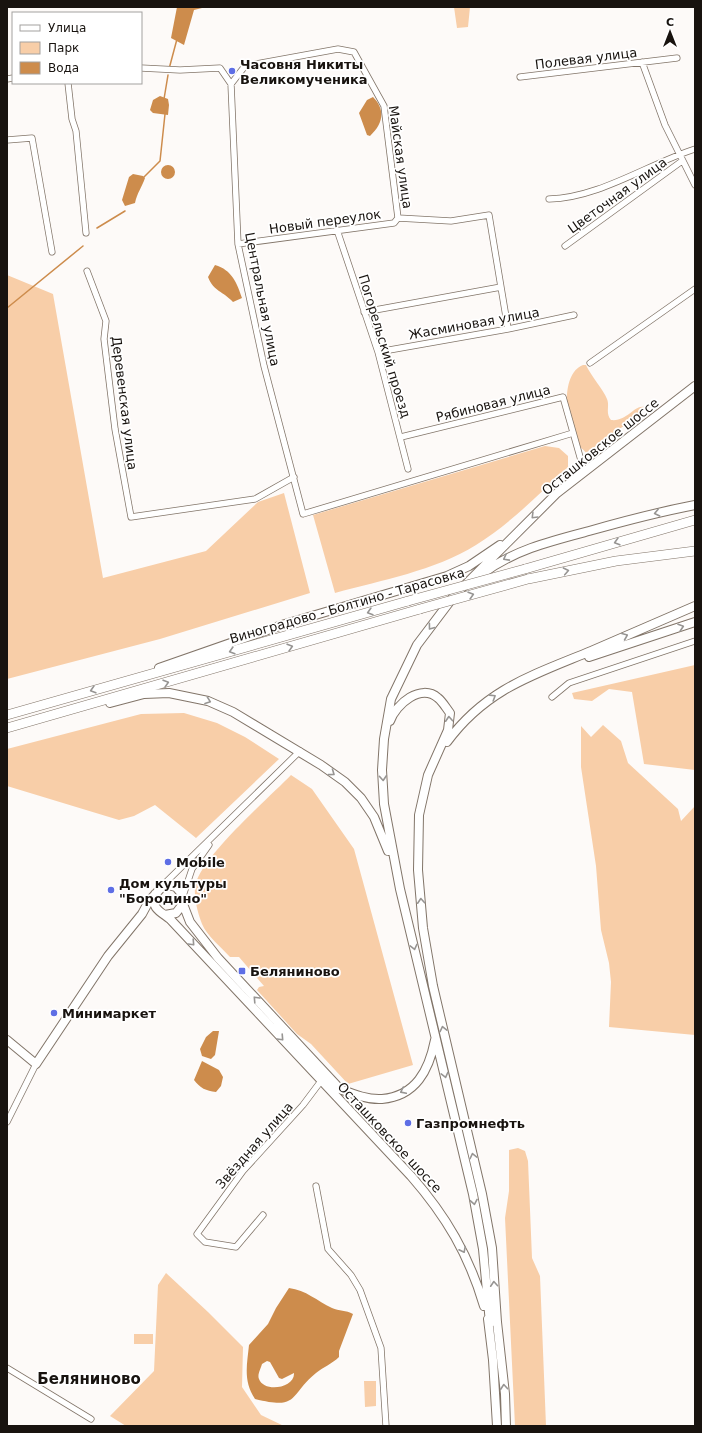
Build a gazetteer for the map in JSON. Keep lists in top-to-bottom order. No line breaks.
{"streets":{"main road":["Осташковское шоссе","Виноградово - Болтино - Тарасовка"],"street":["Полевая улица","Майская улица","Цветочная улица","Новый переулок","Центральная улица","Жасминовая улица","Погорельский проезд","Деревенская улица","Рябиновая улица","Звёздная улица"]},"crossings":[["Майская улица","Новый переулок"],["Майская улица","Центральная улица"],["Новый переулок","Центральная улица"],["Новый переулок","Жасминовая улица"],["Новый переулок","Погорельский проезд"],["Центральная улица","Деревенская улица"],["Центральная улица","Рябиновая улица"],["Жасминовая улица","Погорельский проезд"],["Погорельский проезд","Рябиновая улица"],["Рябиновая улица","Осташковское шоссе"],["Осташковское шоссе","Звёздная улица"]],"districts":["Беляниново"],"places":{"other":["Часовня Никиты Великомученика","Mobile","Дом культуры \"Бородино\"","Минимаркет","Газпромнефть"],"transit":["Беляниново"]},"legend":["Улица","Парк","Вода"],"north":"top"}
